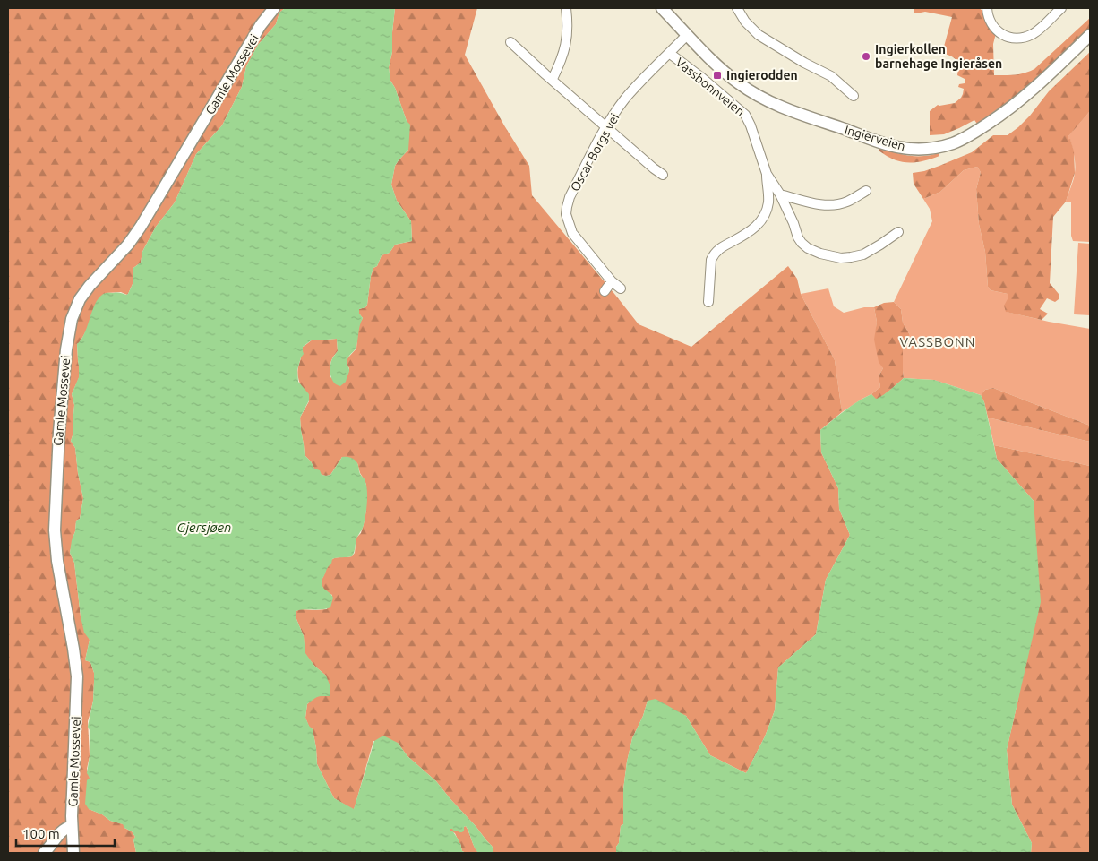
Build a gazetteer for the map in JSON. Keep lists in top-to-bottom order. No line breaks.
{"streets":{"main road":["Gamle Mossevei","Ingierveien"],"street":["Vassbonnveien","Oscar Borgs vei"]},"crossings":[["Vassbonnveien","Oscar Borgs vei"],["Ingierveien","Oscar Borgs vei"]],"districts":["VASSBONN"],"water":["Gjersjøen"],"places":{"other":["Ingierkollen barnehage Ingieråsen"],"transit":["Ingierodden"]},"scale_bar":"100 m"}
